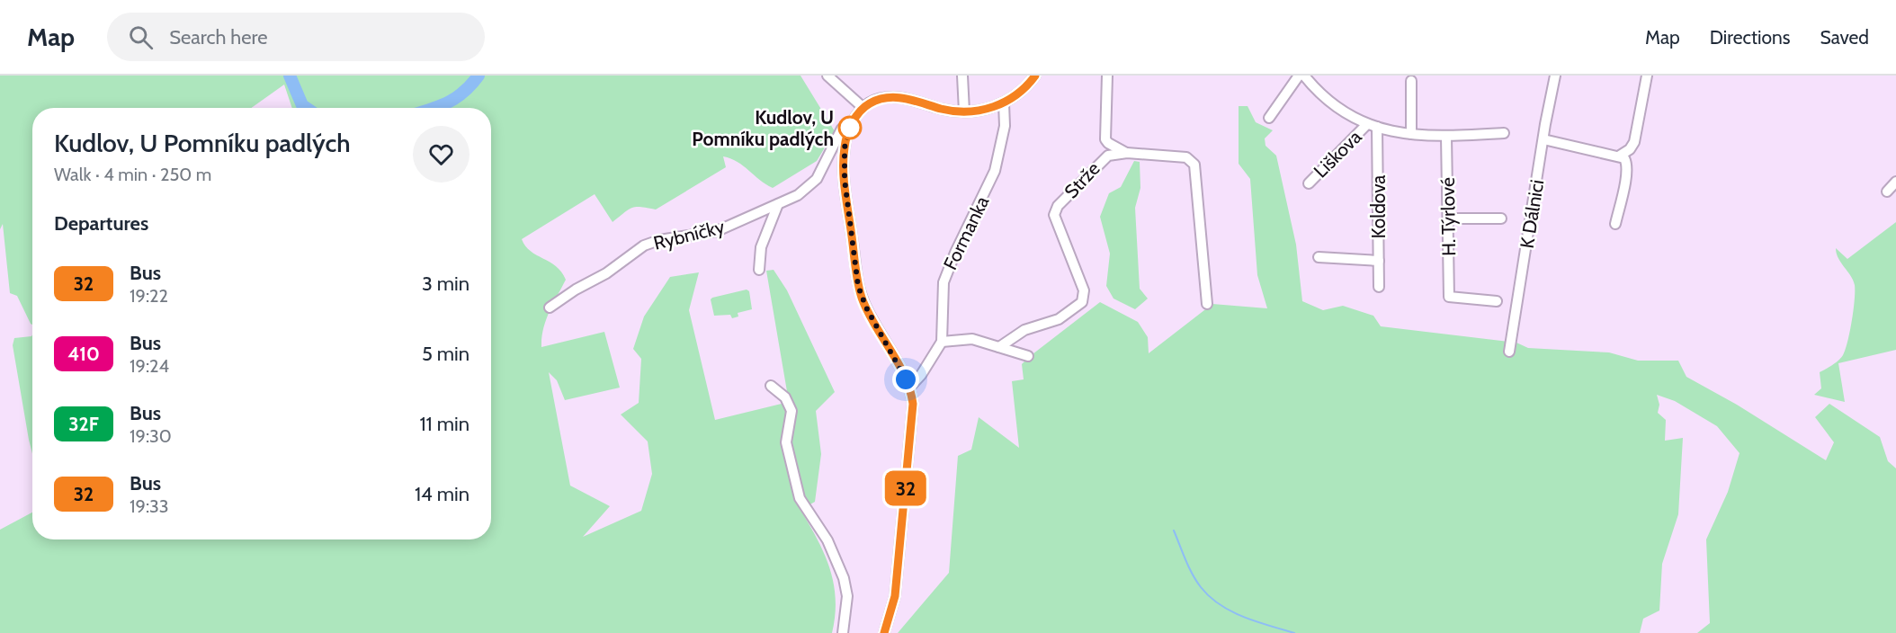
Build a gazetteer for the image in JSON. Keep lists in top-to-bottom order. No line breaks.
{"streets":{"street":["Liškova","Strže","Koldova","K Dálnici","H. Týrlové","Formanka","Rybníčky"]},"places":["Kudlov, U Pomníku padlých"],"lines":["bus line 32"],"page":{"header":"Map","search":"Search here","nav":["Map","Directions","Saved"],"on_map":"32","heading":[["Kudlov, U Pomníku padlých","Walk · 4 min · 250 m"],"Departures"],"list":[{"mark":"32","name":"Bus","note":"19:22","value":"3 min"},{"mark":"410","name":"Bus","note":"19:24","value":"5 min"},{"mark":"32F","name":"Bus","note":"19:30","value":"11 min"},{"mark":"32","name":"Bus","note":"19:33","value":"14 min"}]}}
